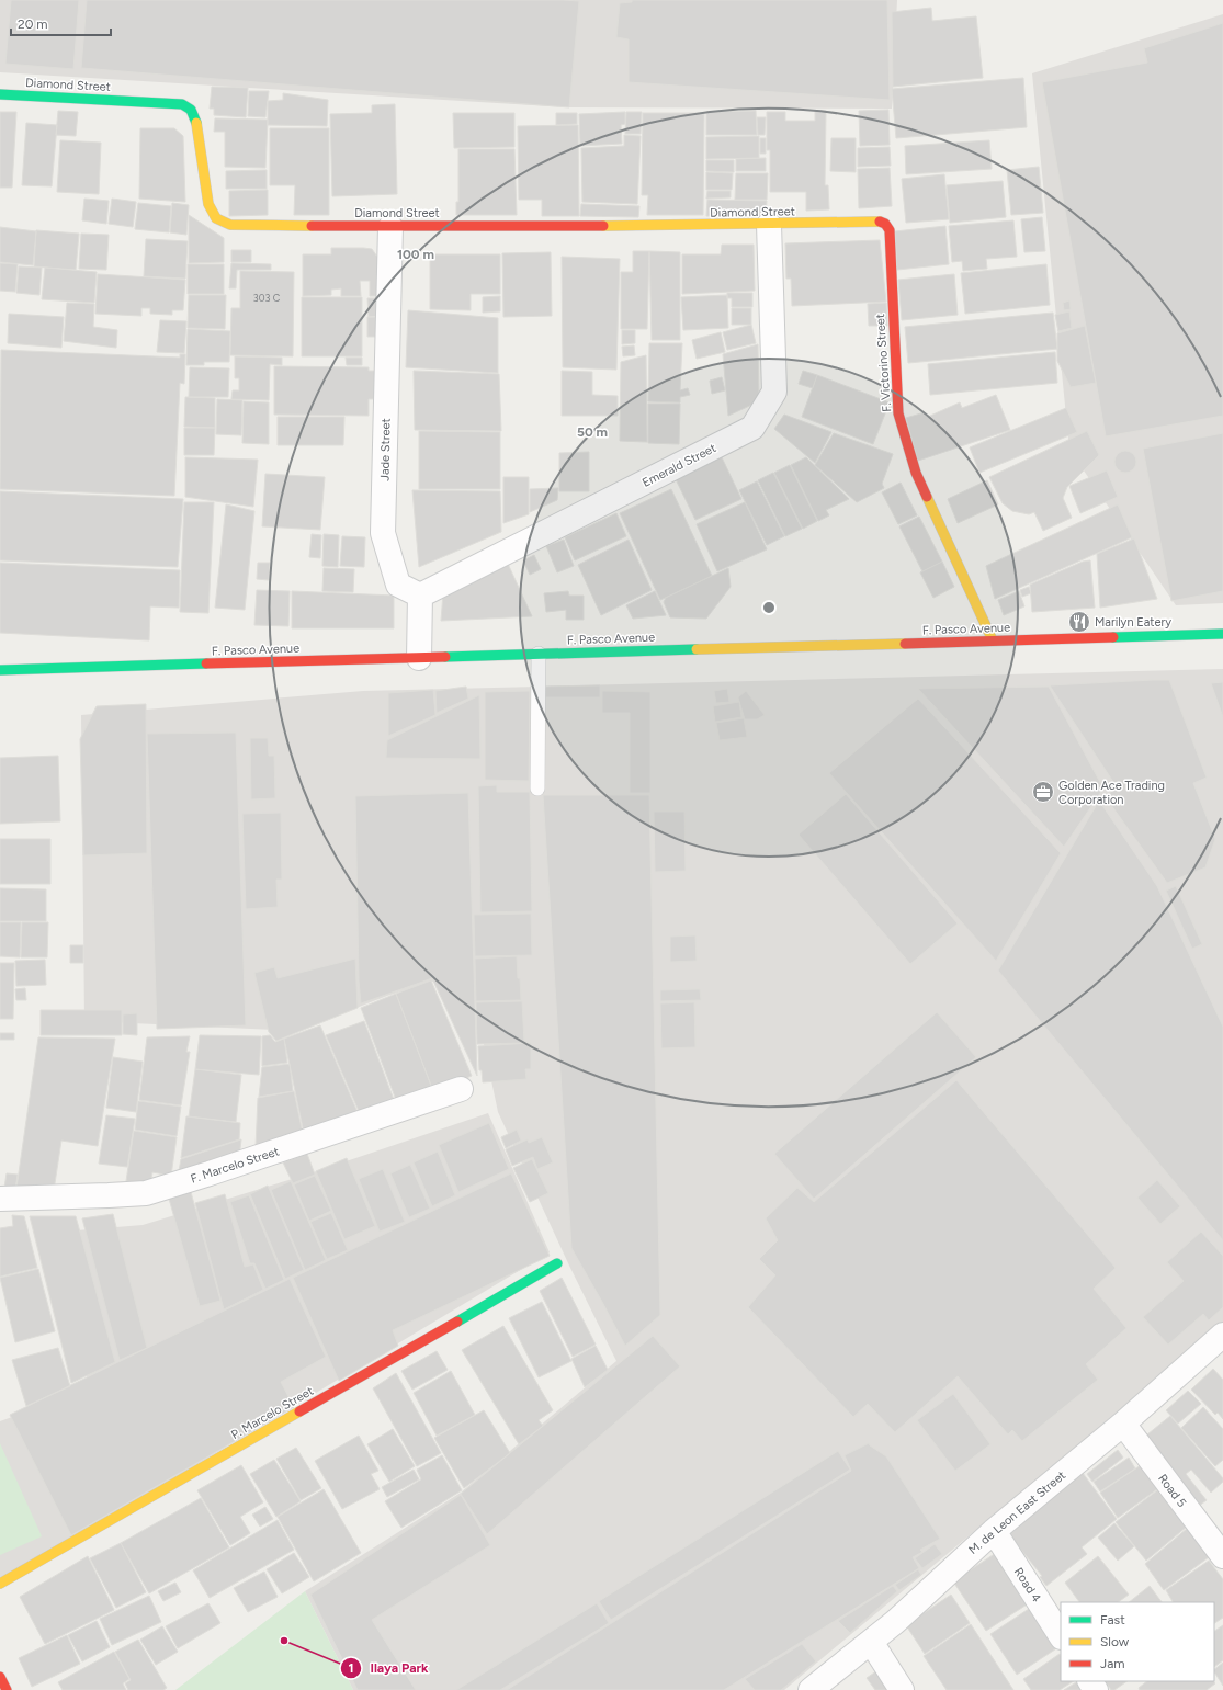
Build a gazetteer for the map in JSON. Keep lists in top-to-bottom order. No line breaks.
{"streets":{"street":["Diamond Street","F. Victorino Street","Jade Street","Emerald Street","F. Pasco Avenue","F. Marcelo Street","P. Marcelo Street","Road 5","M. de Leon East Street","Road 4"]},"crossings":[["Diamond Street","F. Victorino Street"],["Diamond Street","Jade Street"],["Diamond Street","Emerald Street"],["F. Victorino Street","F. Pasco Avenue"],["Jade Street","Emerald Street"],["Road 5","M. de Leon East Street"],["M. de Leon East Street","Road 4"]],"places":{"restaurant":["Marilyn Eatery"],"office":["Golden Ace Trading Corporation"],"other":["Ilaya Park"]},"house_numbers":["303 C"],"legend":["Fast","Slow","Jam"],"scale_bar":"20 m","rings":["100 m","50 m"]}
